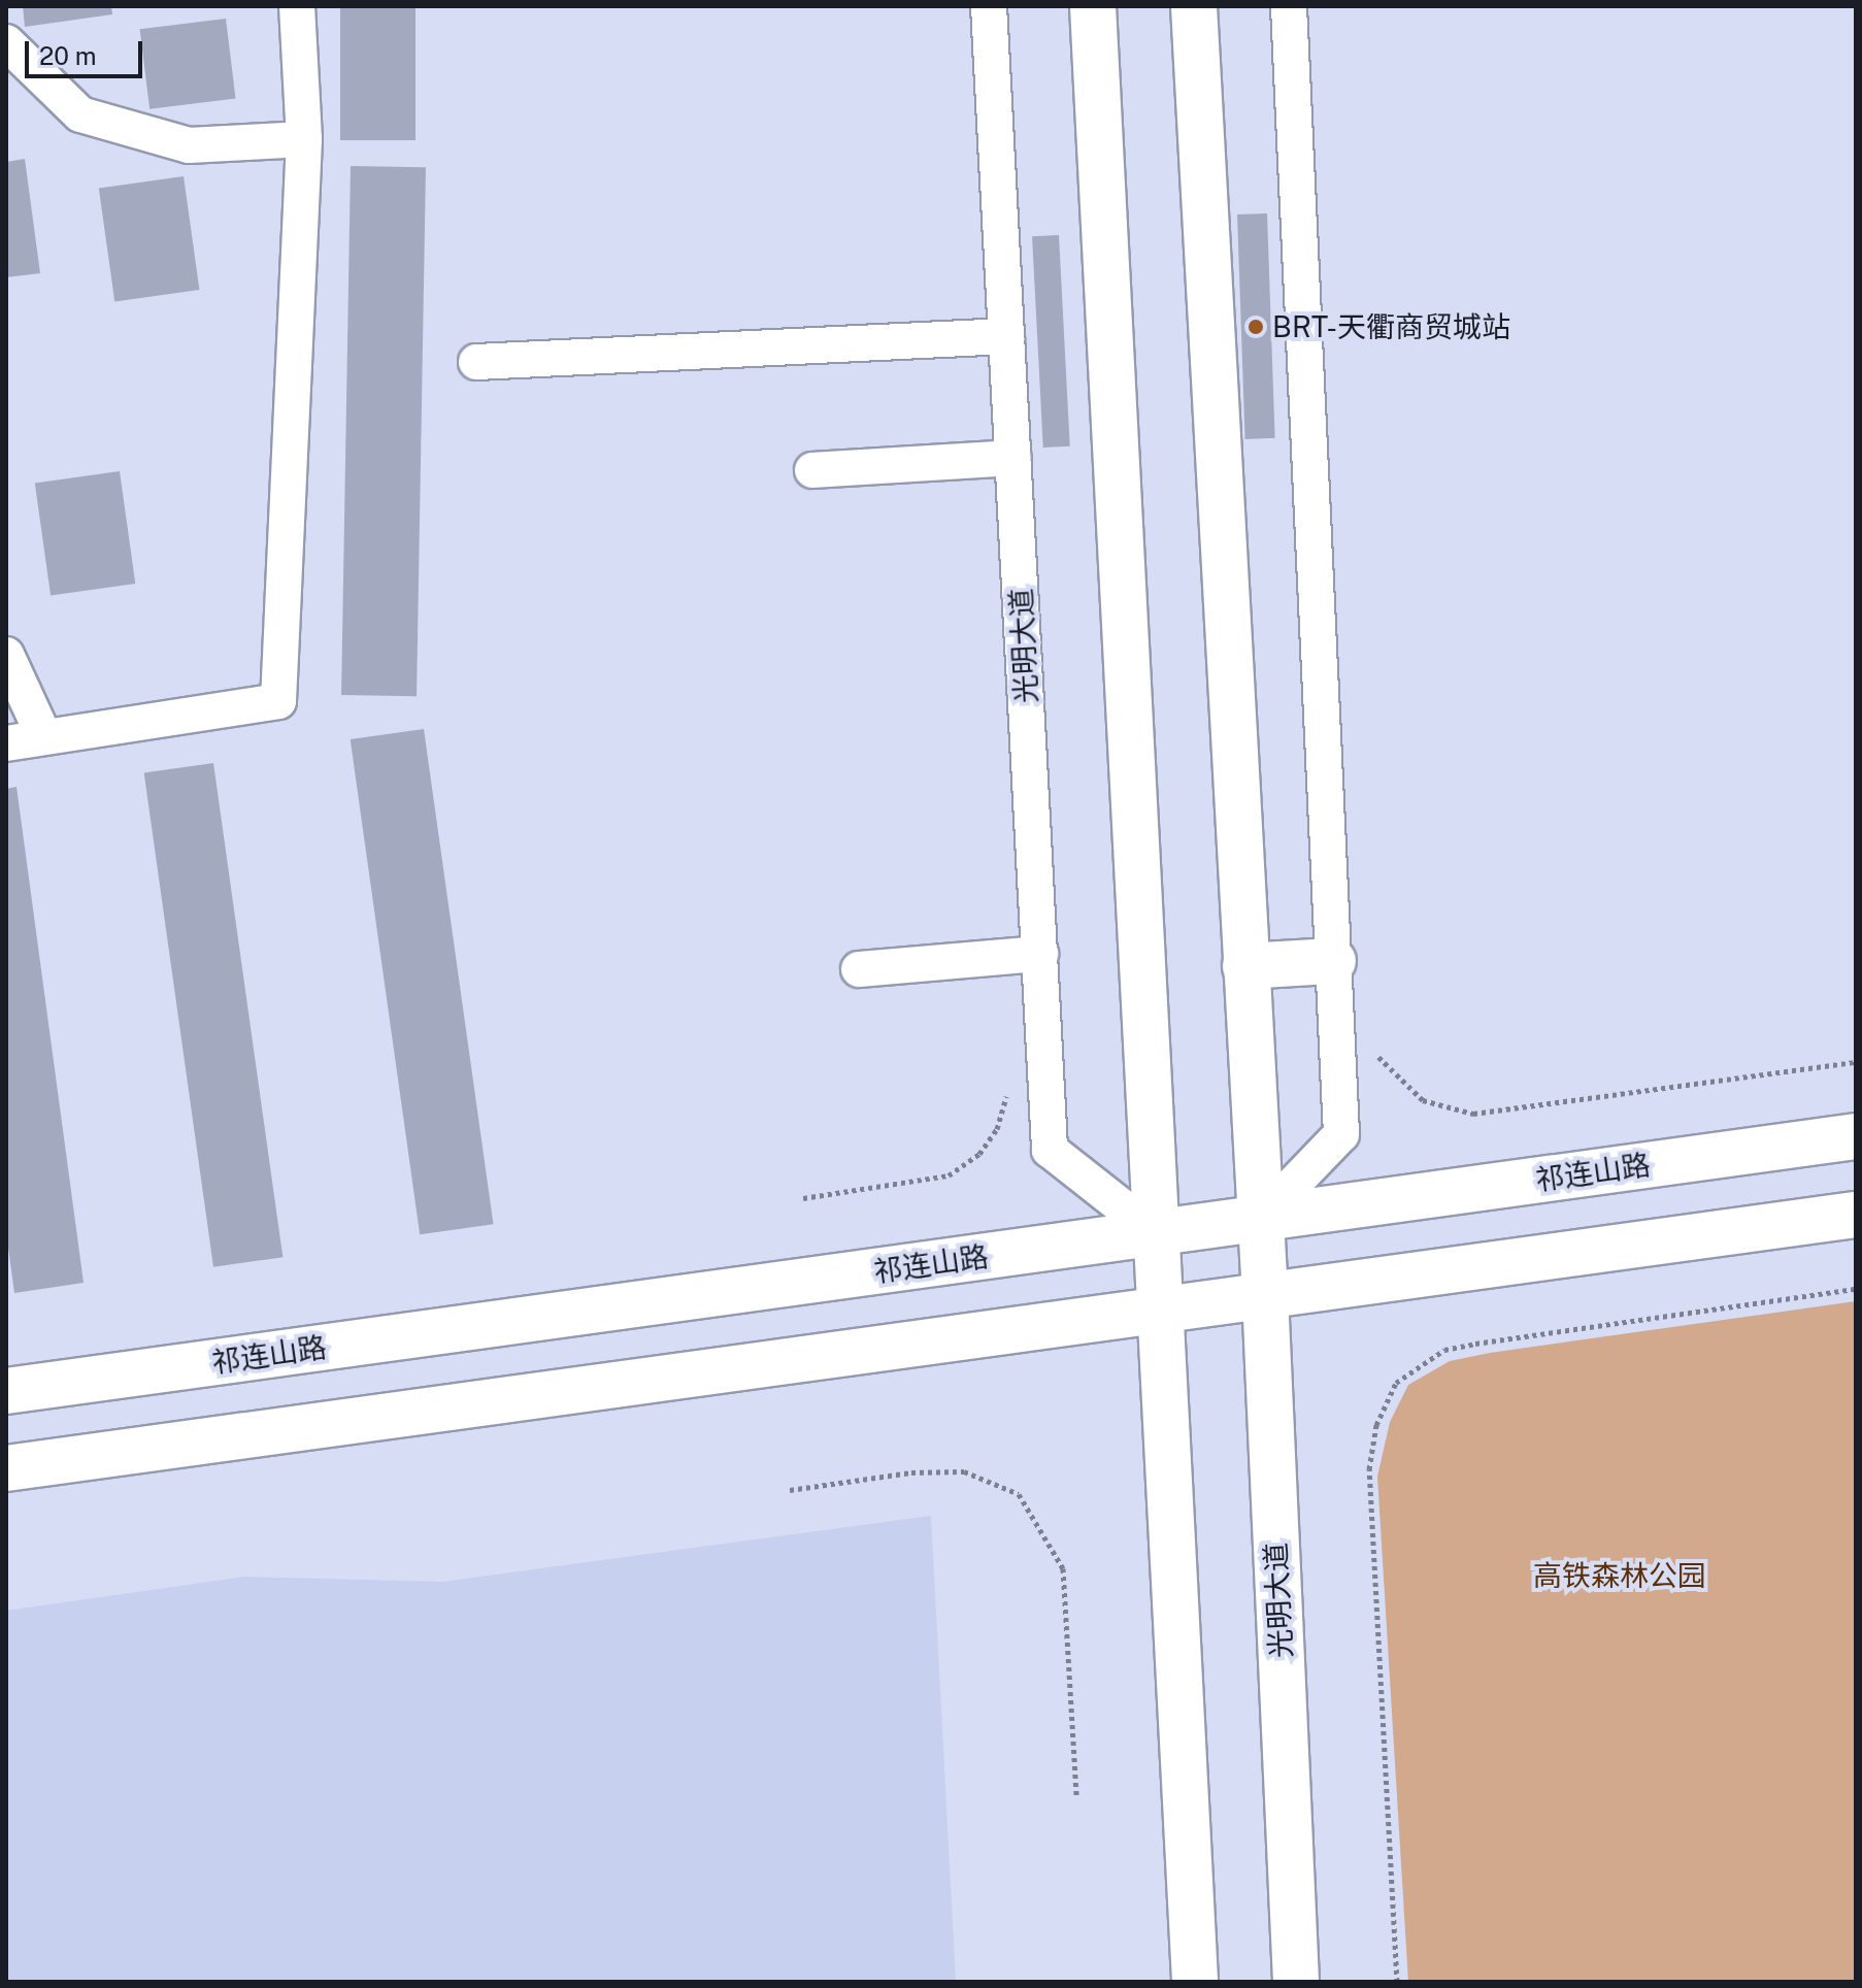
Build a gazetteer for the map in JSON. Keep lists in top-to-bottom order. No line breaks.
{"streets":{"main road":["光明大道","祁连山路"]},"crossings":[["光明大道","祁连山路"]],"parks":["高铁森林公园"],"places":["BRT-天衢商贸城站"],"scale_bar":"20 m"}
